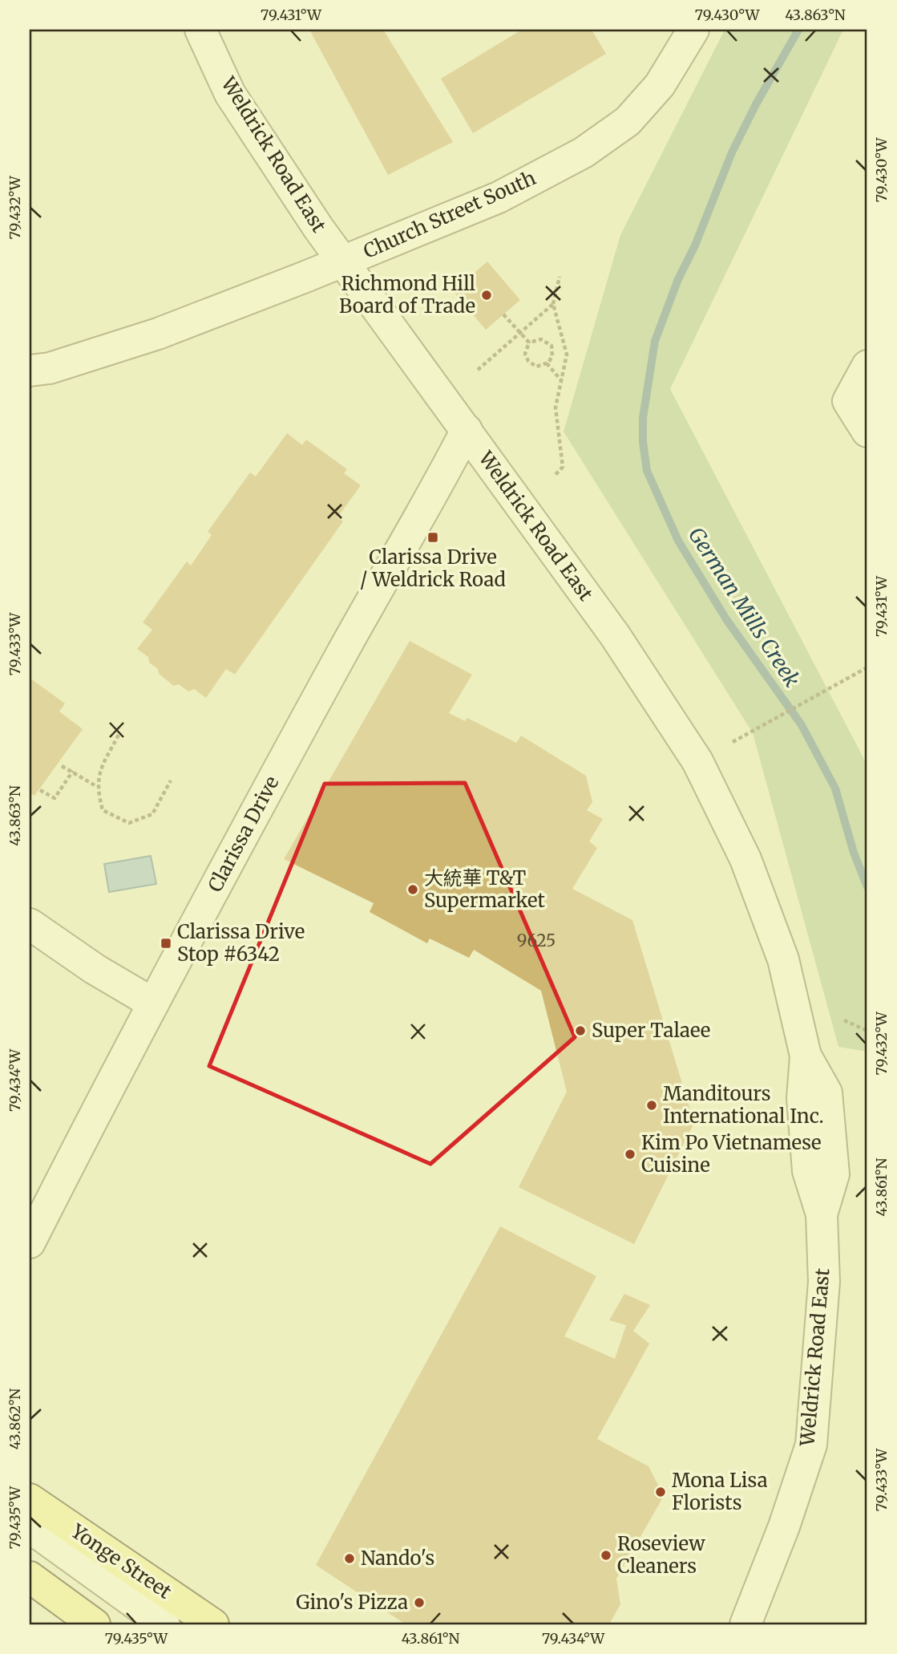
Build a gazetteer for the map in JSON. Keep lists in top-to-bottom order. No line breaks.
{"streets":{"main road":["Yonge Street"],"street":["Weldrick Road East","Church Street South","Clarissa Drive"]},"crossings":[["Weldrick Road East","Church Street South"],["Weldrick Road East","Clarissa Drive"]],"water":["German Mills Creek"],"places":{"other":["Richmond Hill Board of Trade","大統華 T&T Supermarket","Super Talaee","Manditours International Inc.","Kim Po Vietnamese Cuisine","Mona Lisa Florists","Roseview Cleaners","Nando's","Gino's Pizza"],"transit":["Clarissa Drive / Weldrick Road","Clarissa Drive Stop #6342"]},"house_numbers":["9625"],"coordinates":["79.431°W","79.430°W","43.863°N","79.432°W","79.433°W","79.434°W","43.861°N","43.862°N","79.435°W"]}
